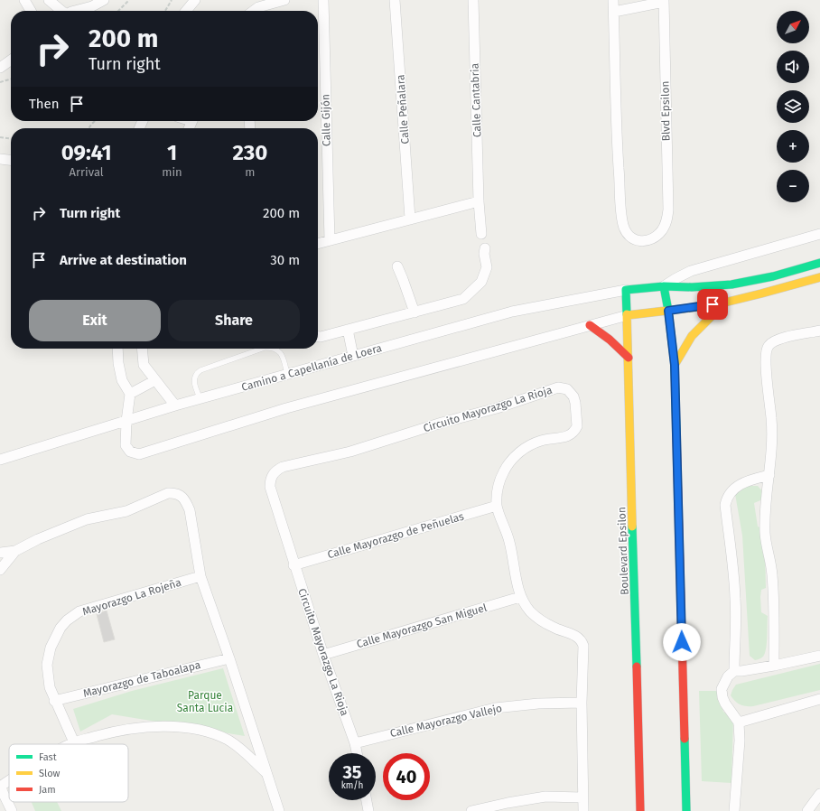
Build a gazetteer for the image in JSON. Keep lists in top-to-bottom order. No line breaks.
{"streets":{"street":["Calle Cantabria","Calle Peñalara","Blvd Epsilon","Calle Gijón","Camino a Capellanía de Loera","Circuito Mayorazgo La Rioja","Calle Mayorazgo de Peñuelas","Boulevard Epsilon","Mayorazgo La Rojeña","Calle Mayorazgo San Miguel","Mayorazgo de Taboalapa","Calle Mayorazgo Vallejo"]},"crossings":[["Camino a Capellanía de Loera","Boulevard Epsilon"],["Circuito Mayorazgo La Rioja","Calle Mayorazgo de Peñuelas"],["Circuito Mayorazgo La Rioja","Calle Mayorazgo San Miguel"],["Circuito Mayorazgo La Rioja","Calle Mayorazgo Vallejo"],["Mayorazgo La Rojeña","Mayorazgo de Taboalapa"]],"parks":["Parque Santa Lucia"],"legend":["Fast","Slow","Jam"],"north":"top right","page":{"map_buttons":["+","−"],"turn":["200 m","Turn right"],"then":"Then","eta":["09:41","Arrival","1","min","230","m"],"list":[{"name":"Turn right","value":"200 m"},{"name":"Arrive at destination","value":"30 m"}],"buttons":["Exit","Share"],"speed":"35 km/h","limit":"40"}}
